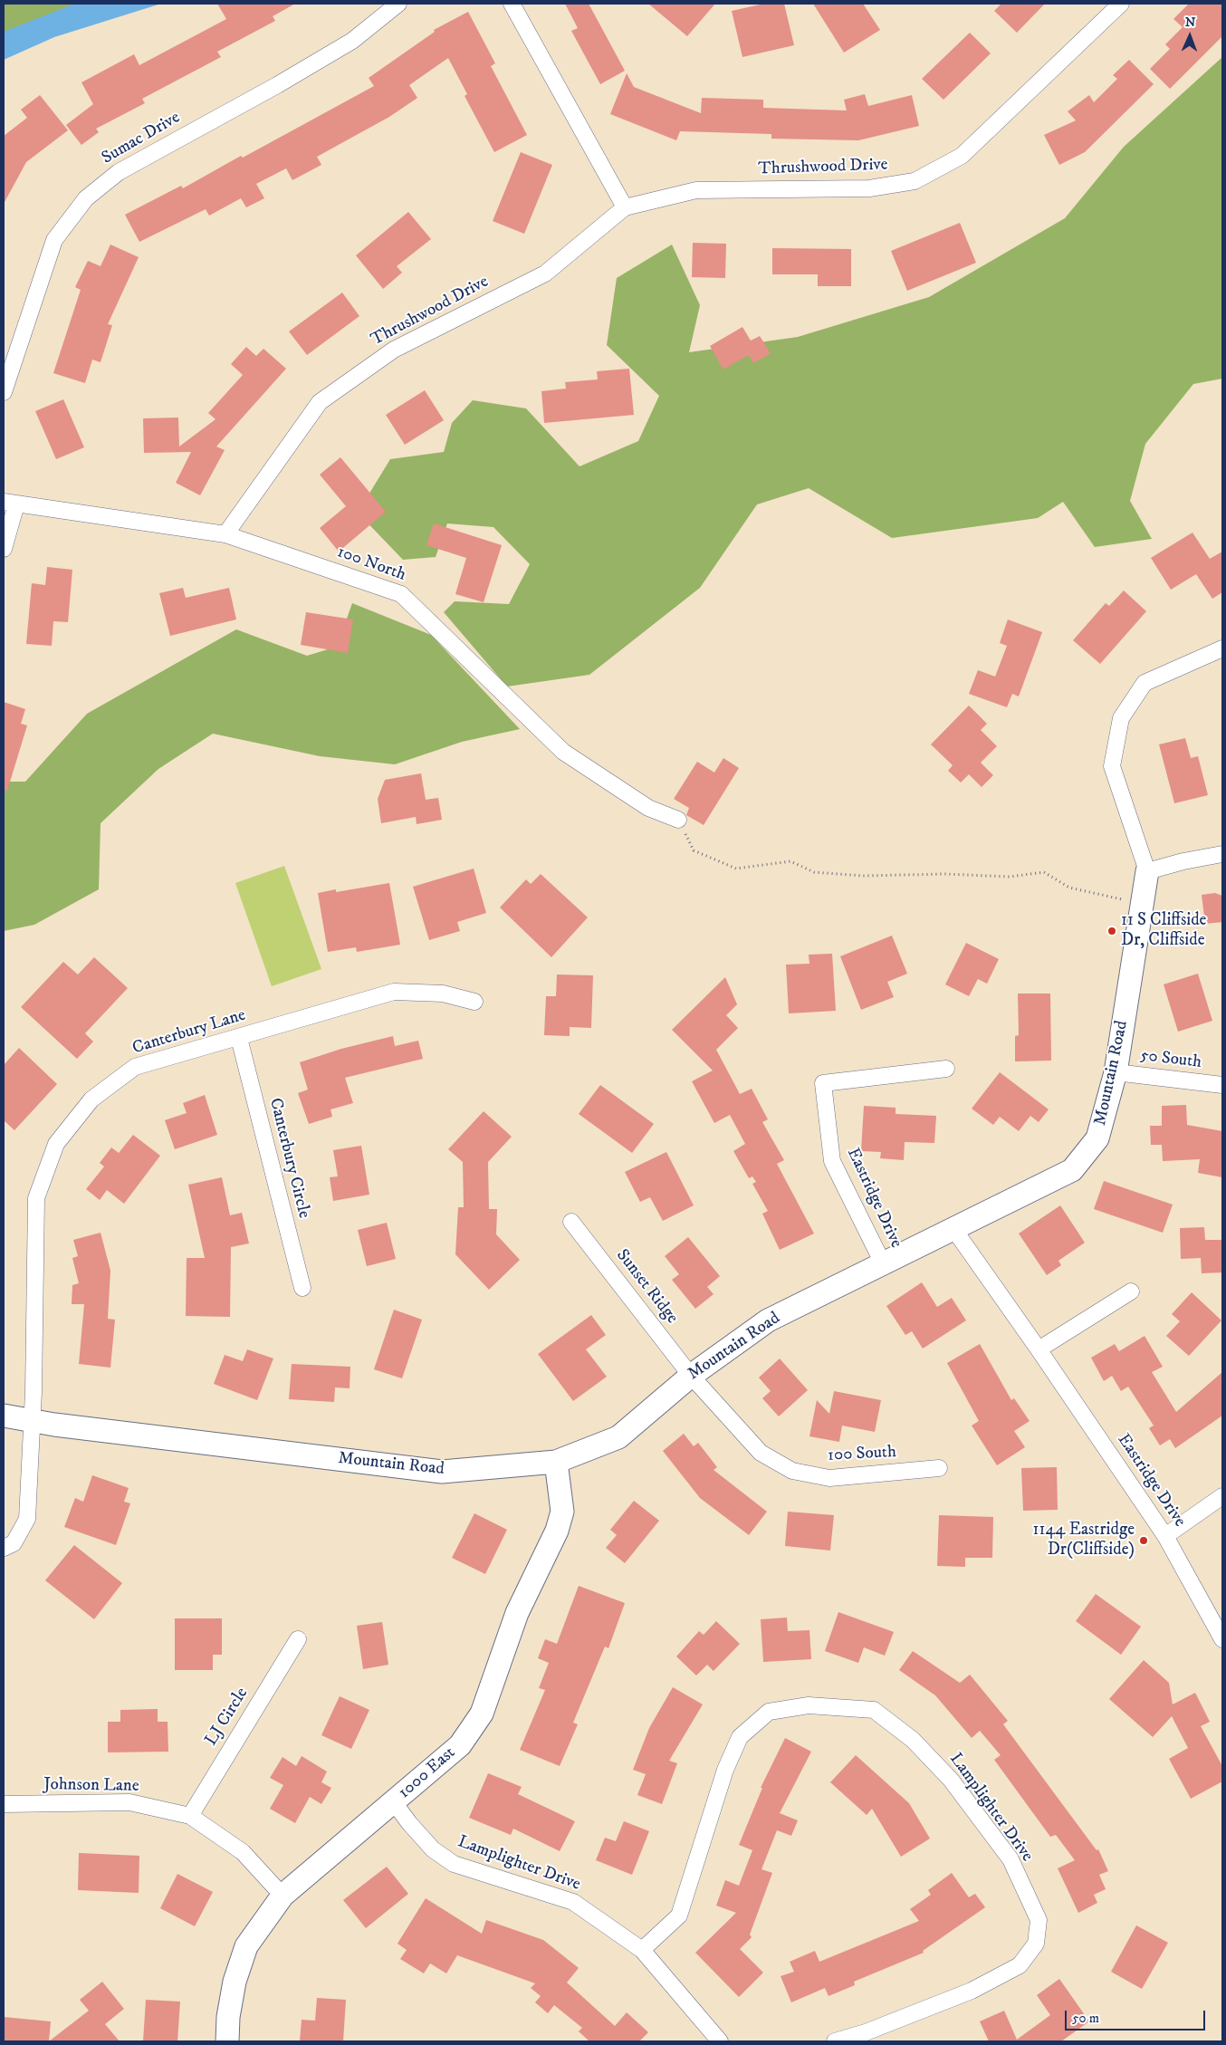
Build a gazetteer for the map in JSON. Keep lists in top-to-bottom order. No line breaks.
{"streets":{"street":["Sumac Drive","Thrushwood Drive","100 North","Canterbury Lane","50 South","Mountain Road","Canterbury Circle","Eastridge Drive","Sunset Ridge","100 South","LJ Circle","1000 East","Johnson Lane","Lamplighter Drive"]},"crossings":[["Thrushwood Drive","100 North"],["Canterbury Lane","Mountain Road"],["Canterbury Lane","Canterbury Circle"],["50 South","Mountain Road"],["Mountain Road","Eastridge Drive"],["Mountain Road","Sunset Ridge"],["Mountain Road","100 South"],["Mountain Road","1000 East"],["Sunset Ridge","100 South"],["LJ Circle","Johnson Lane"],["1000 East","Johnson Lane"],["1000 East","Lamplighter Drive"]],"places":["11 S Cliffside Dr, Cliffside","1144 Eastridge Dr(Cliffside)"],"scale_bar":"50 m","north":"top"}
